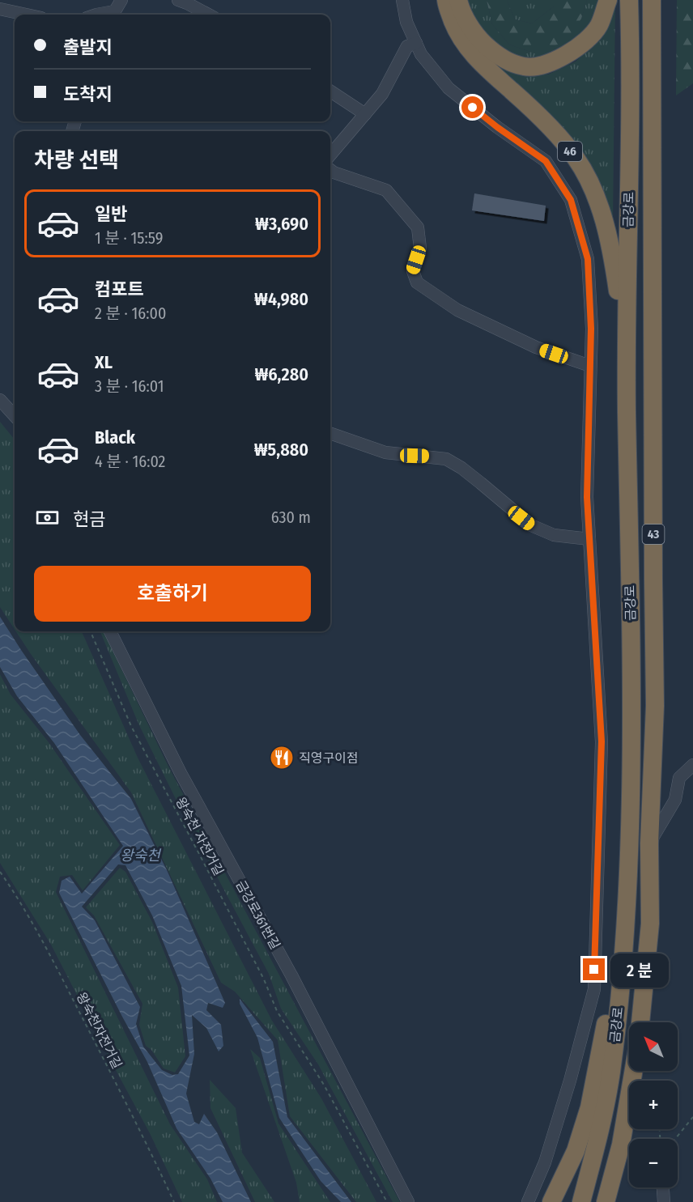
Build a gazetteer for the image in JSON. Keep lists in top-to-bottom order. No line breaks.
{"streets":{"highway":["46","금강로","43"],"street":["금강로361번길"],"path":["왕숙천 자전거길","왕숙천자전거길"]},"crossings":[["46","금강로"]],"water":["왕숙천"],"places":{"restaurant":["직영구이점"]},"north":"top left","page":{"banner":["출발지","도착지"],"heading":"차량 선택","list":[{"name":"일반","note":"1 분 · 15:59","value":"₩3,690"},{"name":"컴포트","note":"2 분 · 16:00","value":"₩4,980"},{"name":"XL","note":"3 분 · 16:01","value":"₩6,280"},{"name":"Black","note":"4 분 · 16:02","value":"₩5,880"}],"pay":["현금","630 m"],"buttons":"호출하기","bubble":"2 분","map_buttons":["+","−"]}}
